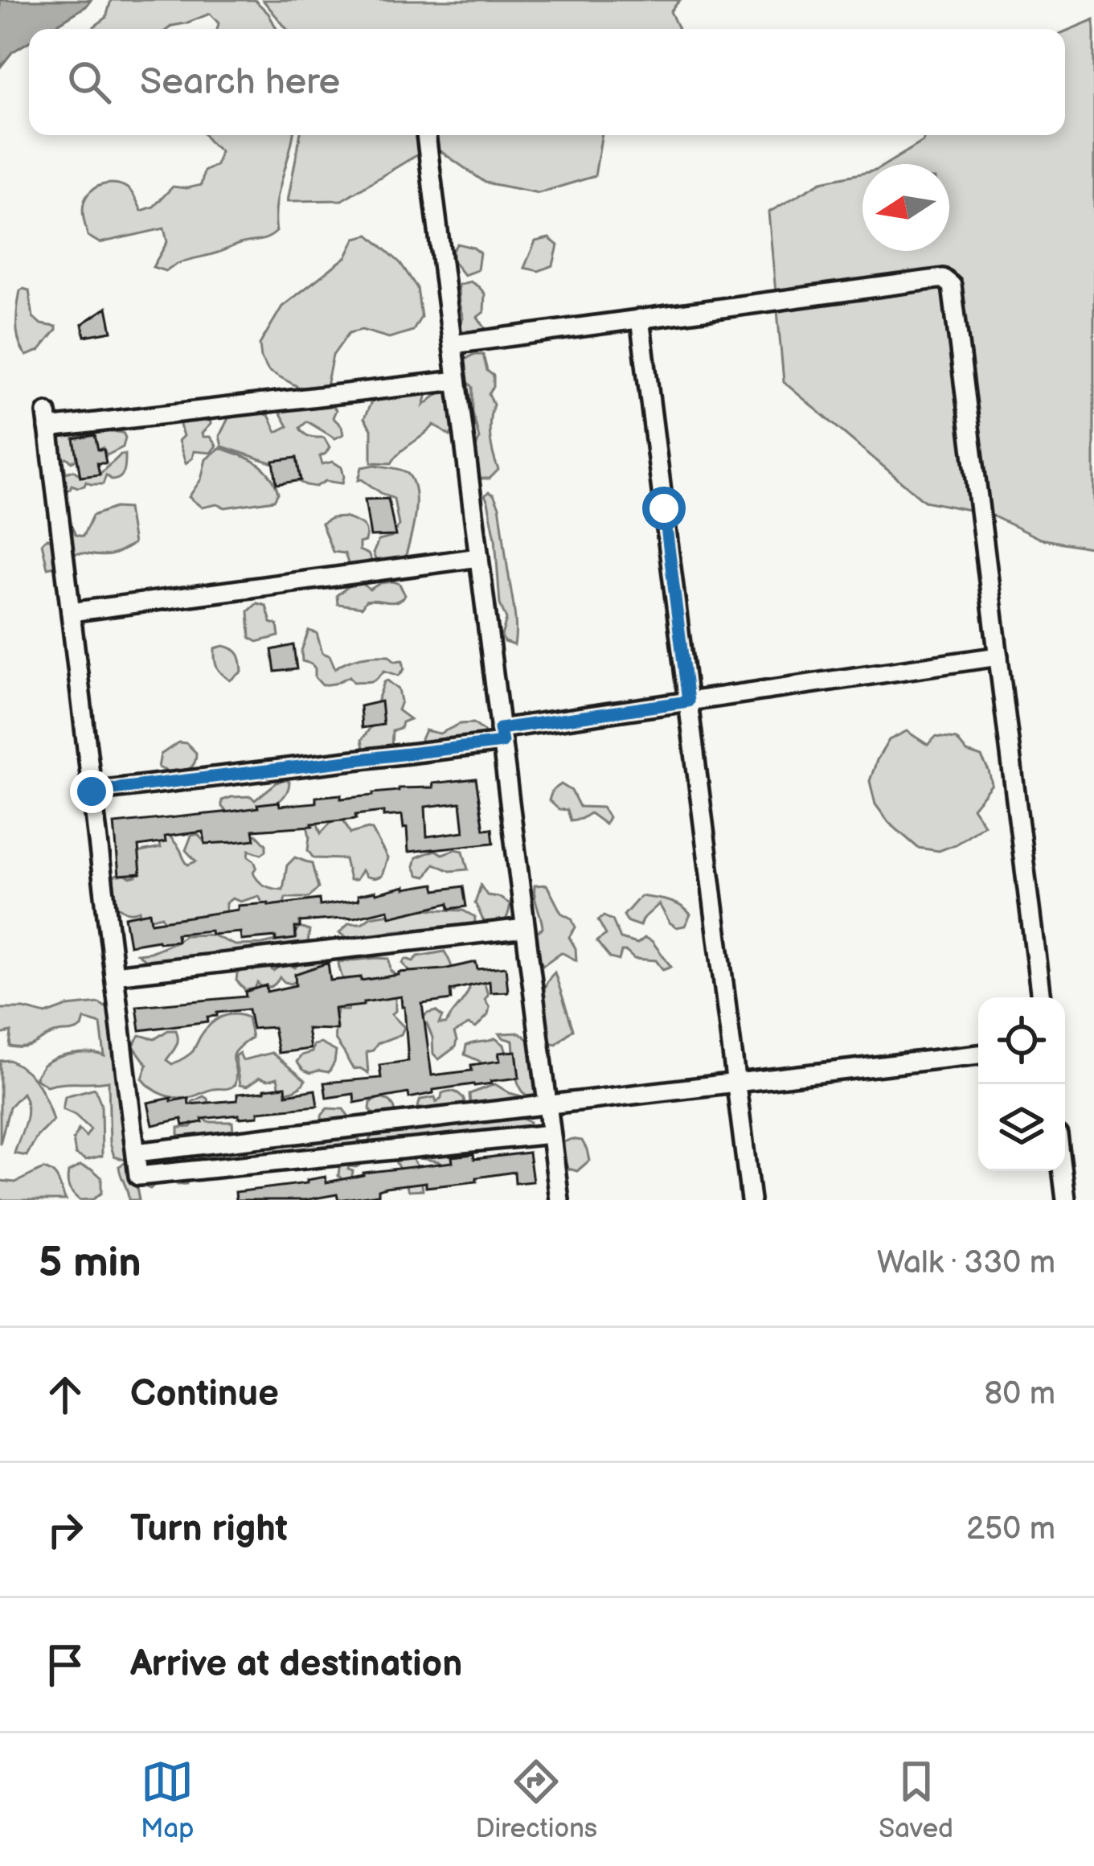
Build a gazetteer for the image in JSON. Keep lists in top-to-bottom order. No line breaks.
{"north":"left","page":{"search":"Search here","heading":["5 min","Walk · 330 m"],"list":[["Continue","80 m"],["Turn right","250 m"],"Arrive at destination"],"nav":["Map","Directions","Saved"]}}
